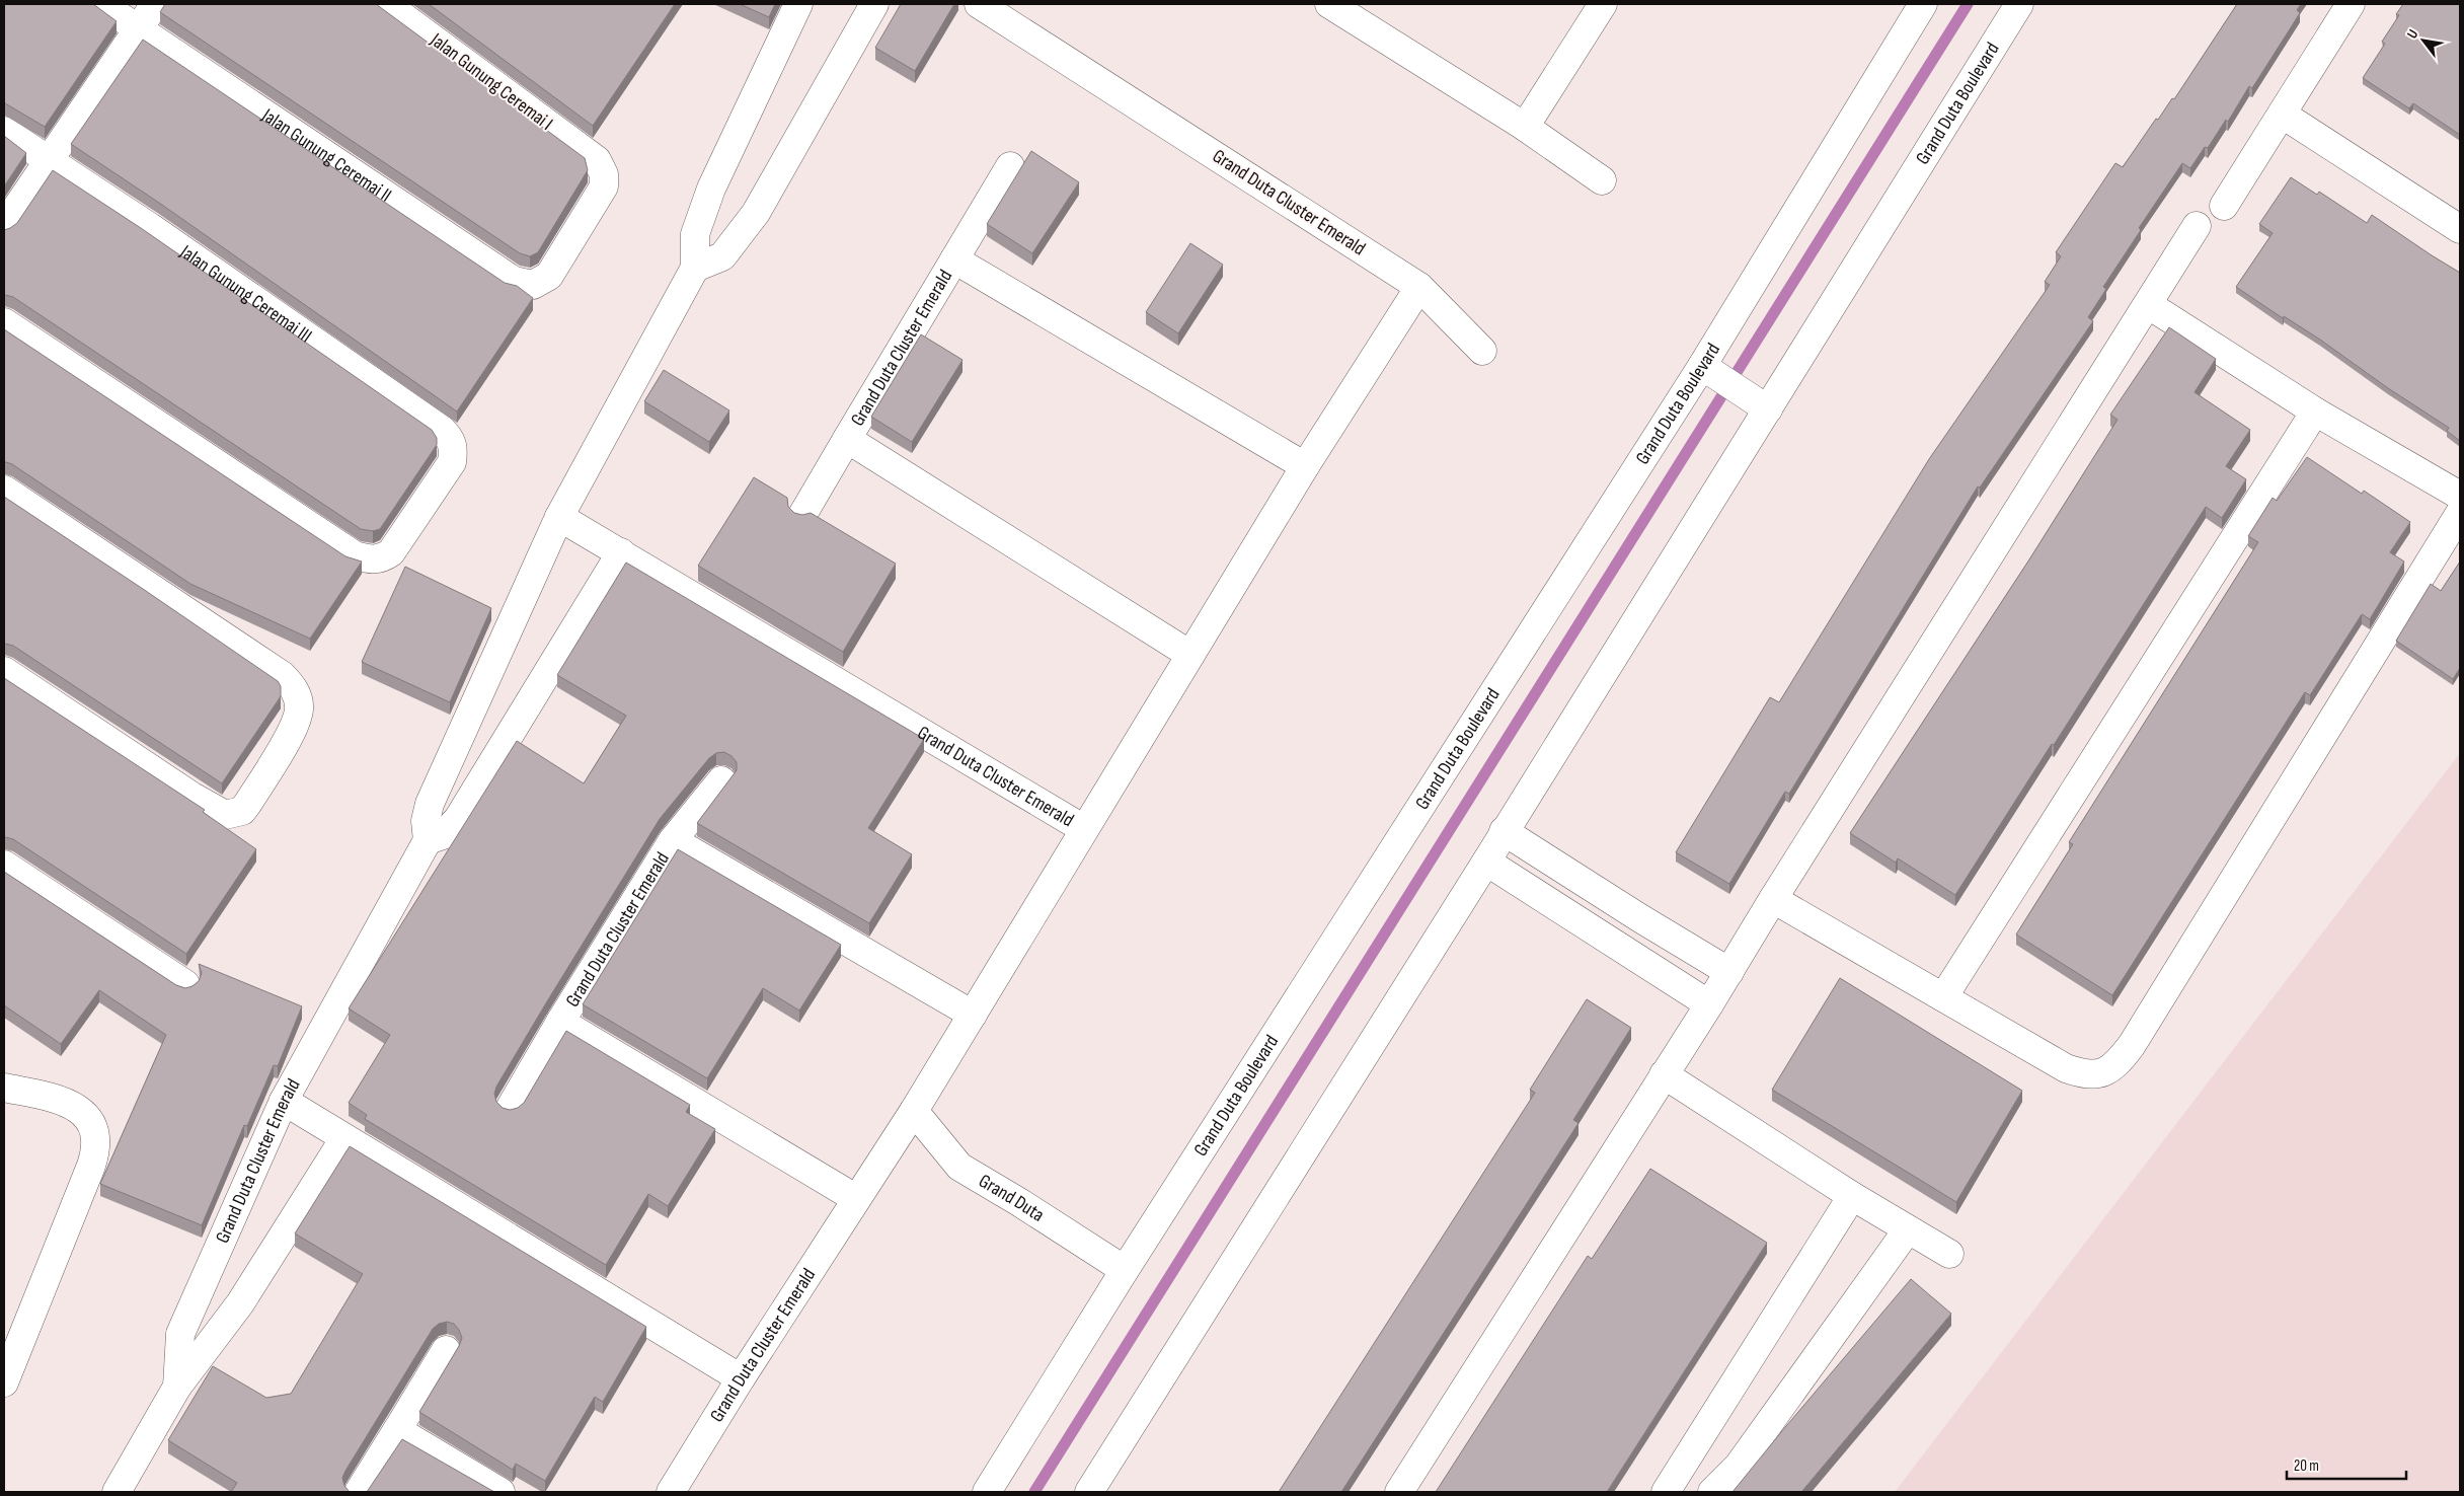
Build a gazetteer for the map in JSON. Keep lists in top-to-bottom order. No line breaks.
{"streets":{"street":["Jalan Gunung Ceremai I","Grand Duta Boulevard","Jalan Gunung Ceremai II","Grand Duta Cluster Emerald","Jalan Gunung Ceremai III","Grand Duta"]},"crossings":[["Jalan Gunung Ceremai I","Jalan Gunung Ceremai II"],["Grand Duta Boulevard","Grand Duta"],["Grand Duta Cluster Emerald","Grand Duta"]],"scale_bar":"20 m","north":"top left"}
